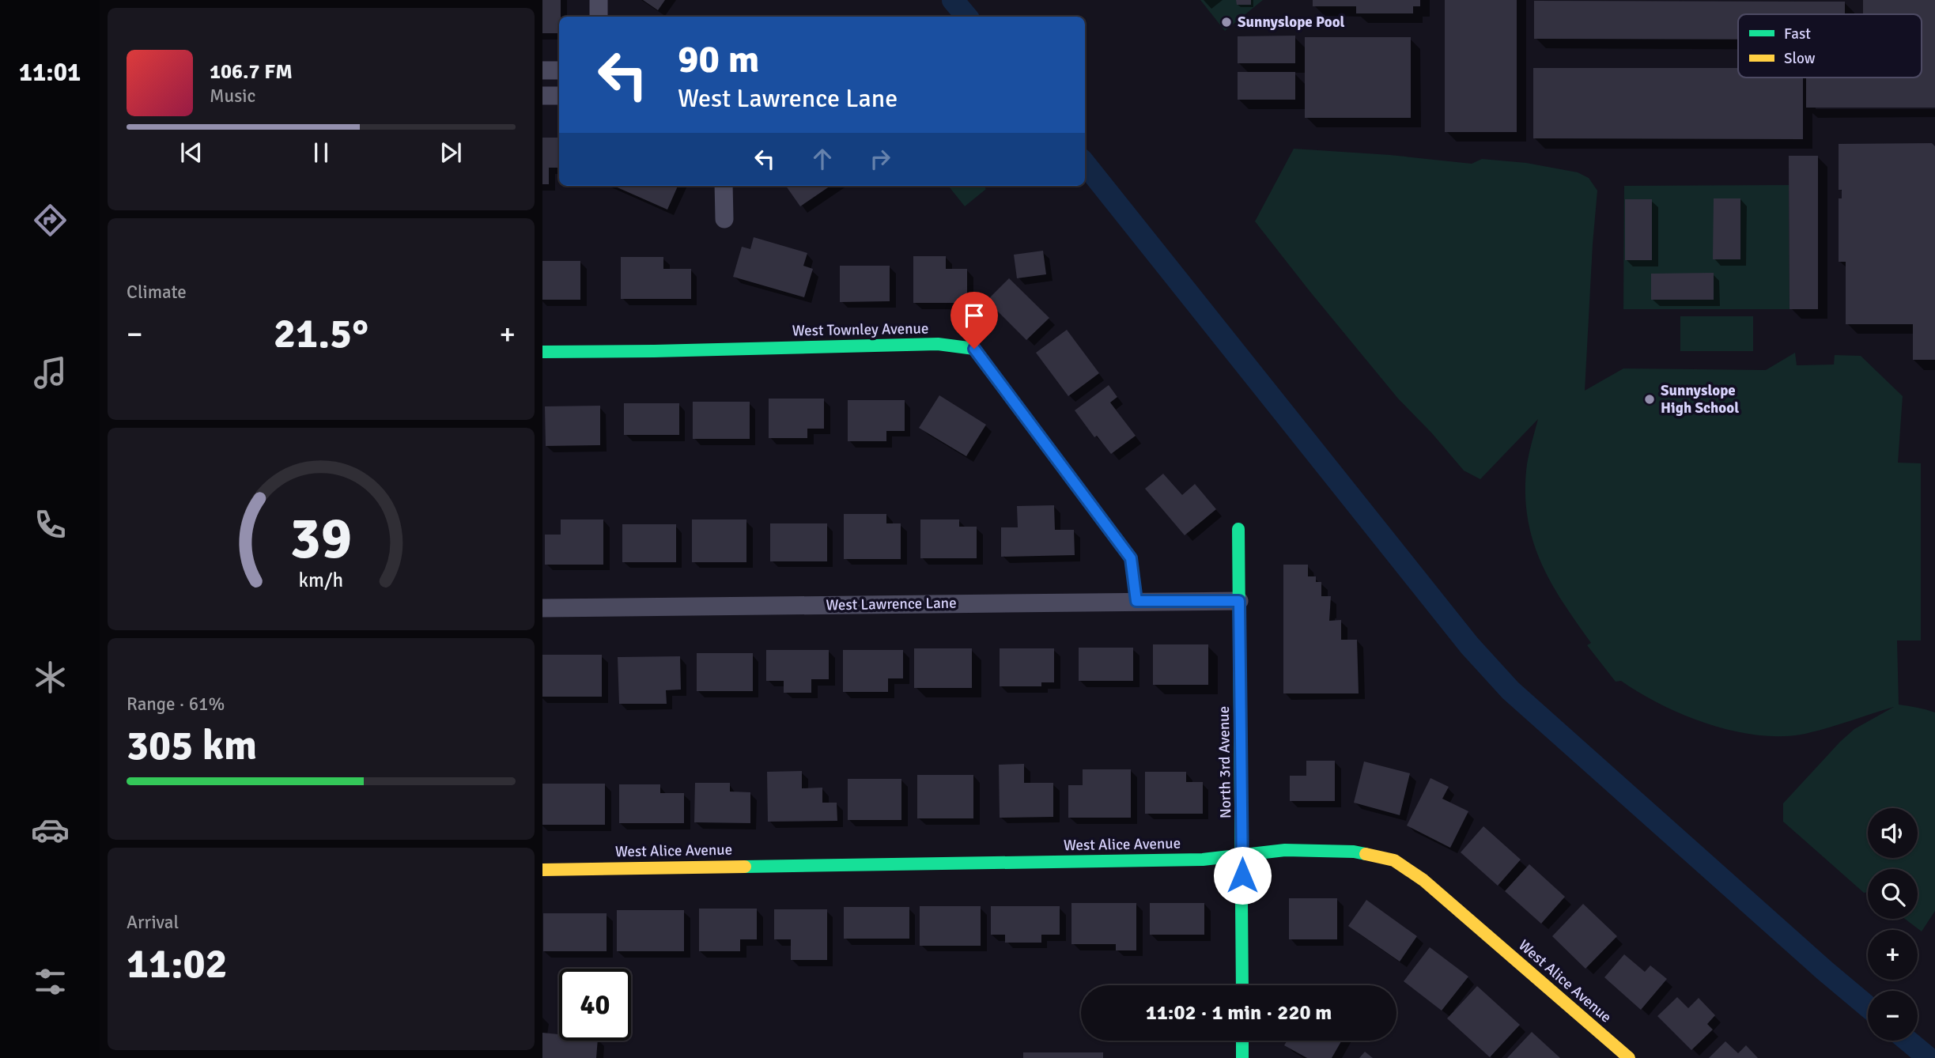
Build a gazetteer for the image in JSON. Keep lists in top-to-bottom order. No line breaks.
{"streets":{"street":["West Townley Avenue","West Lawrence Lane","North 3rd Avenue","West Alice Avenue"]},"crossings":[["West Townley Avenue","West Lawrence Lane"],["West Lawrence Lane","North 3rd Avenue"],["North 3rd Avenue","West Alice Avenue"]],"places":["Sunnyslope Pool","Sunnyslope High School"],"legend":["Fast","Slow"],"page":{"tabs":"11:01","turn":["90 m","West Lawrence Lane"],"song":["106.7 FM","Music"],"tile":["Climate",["Range · 61%","305 km"],["Arrival","11:02"]],"heat":["−","21.5°","+"],"map_buttons":["+","−"],"limit":"40","trip":"11:02 · 1 min · 220 m","gauge":["39","km/h"]}}
